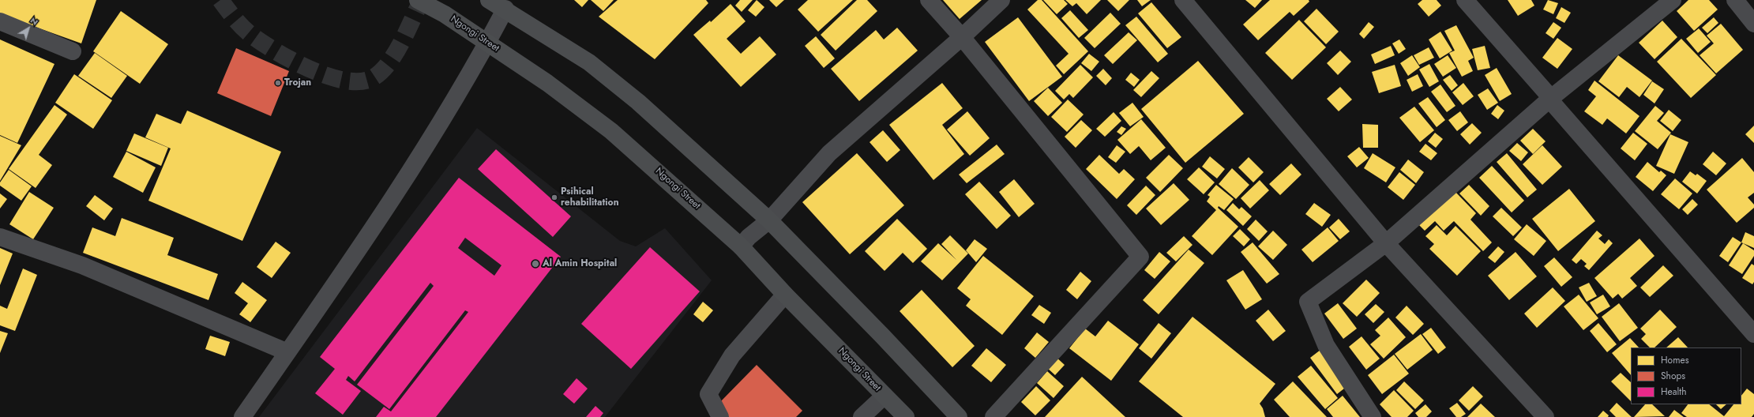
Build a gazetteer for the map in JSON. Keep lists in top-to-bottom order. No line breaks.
{"streets":{"main road":["Ngongi Street"]},"places":["Trojan","Psihical rehabilitation","Al Amin Hospital"],"legend":["Homes","Shops","Health"],"north":"top right"}
